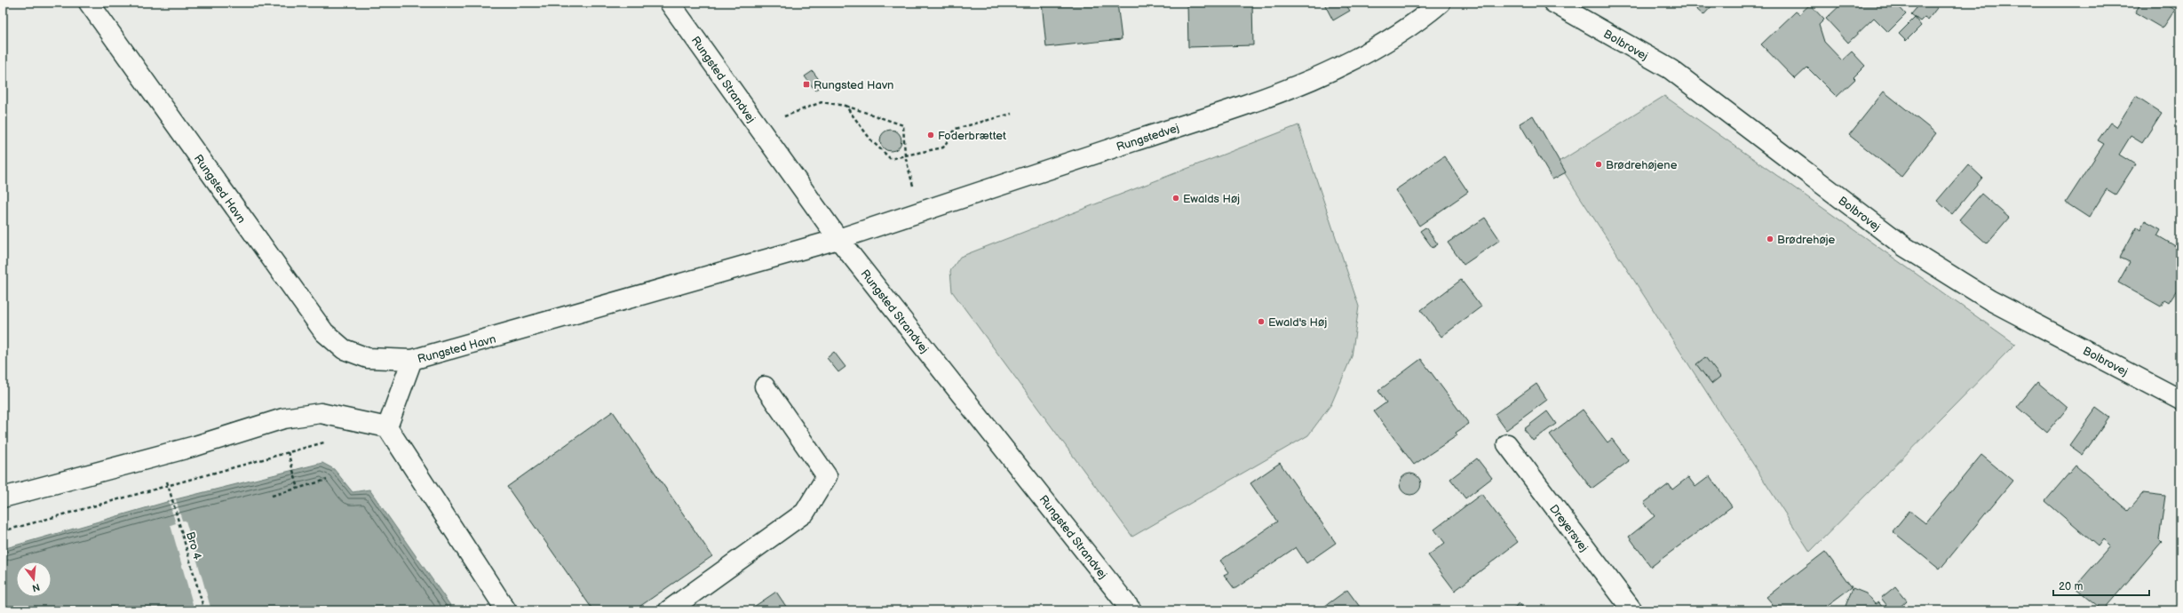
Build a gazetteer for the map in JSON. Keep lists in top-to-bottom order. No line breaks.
{"streets":{"street":["Bolbrovej","Rungsted Strandvej","Rungstedvej","Rungsted Havn","Dreyersvej"],"path":["Bro 4"]},"crossings":[["Rungsted Strandvej","Rungstedvej"],["Rungsted Strandvej","Rungsted Havn"],["Rungstedvej","Rungsted Havn"]],"places":{"transit":["Rungsted Havn"],"other":["Foderbrættet","Brødrehøjene","Ewalds Høj","Brødrehøje","Ewald's Høj"]},"scale_bar":"20 m","north":"bottom"}
